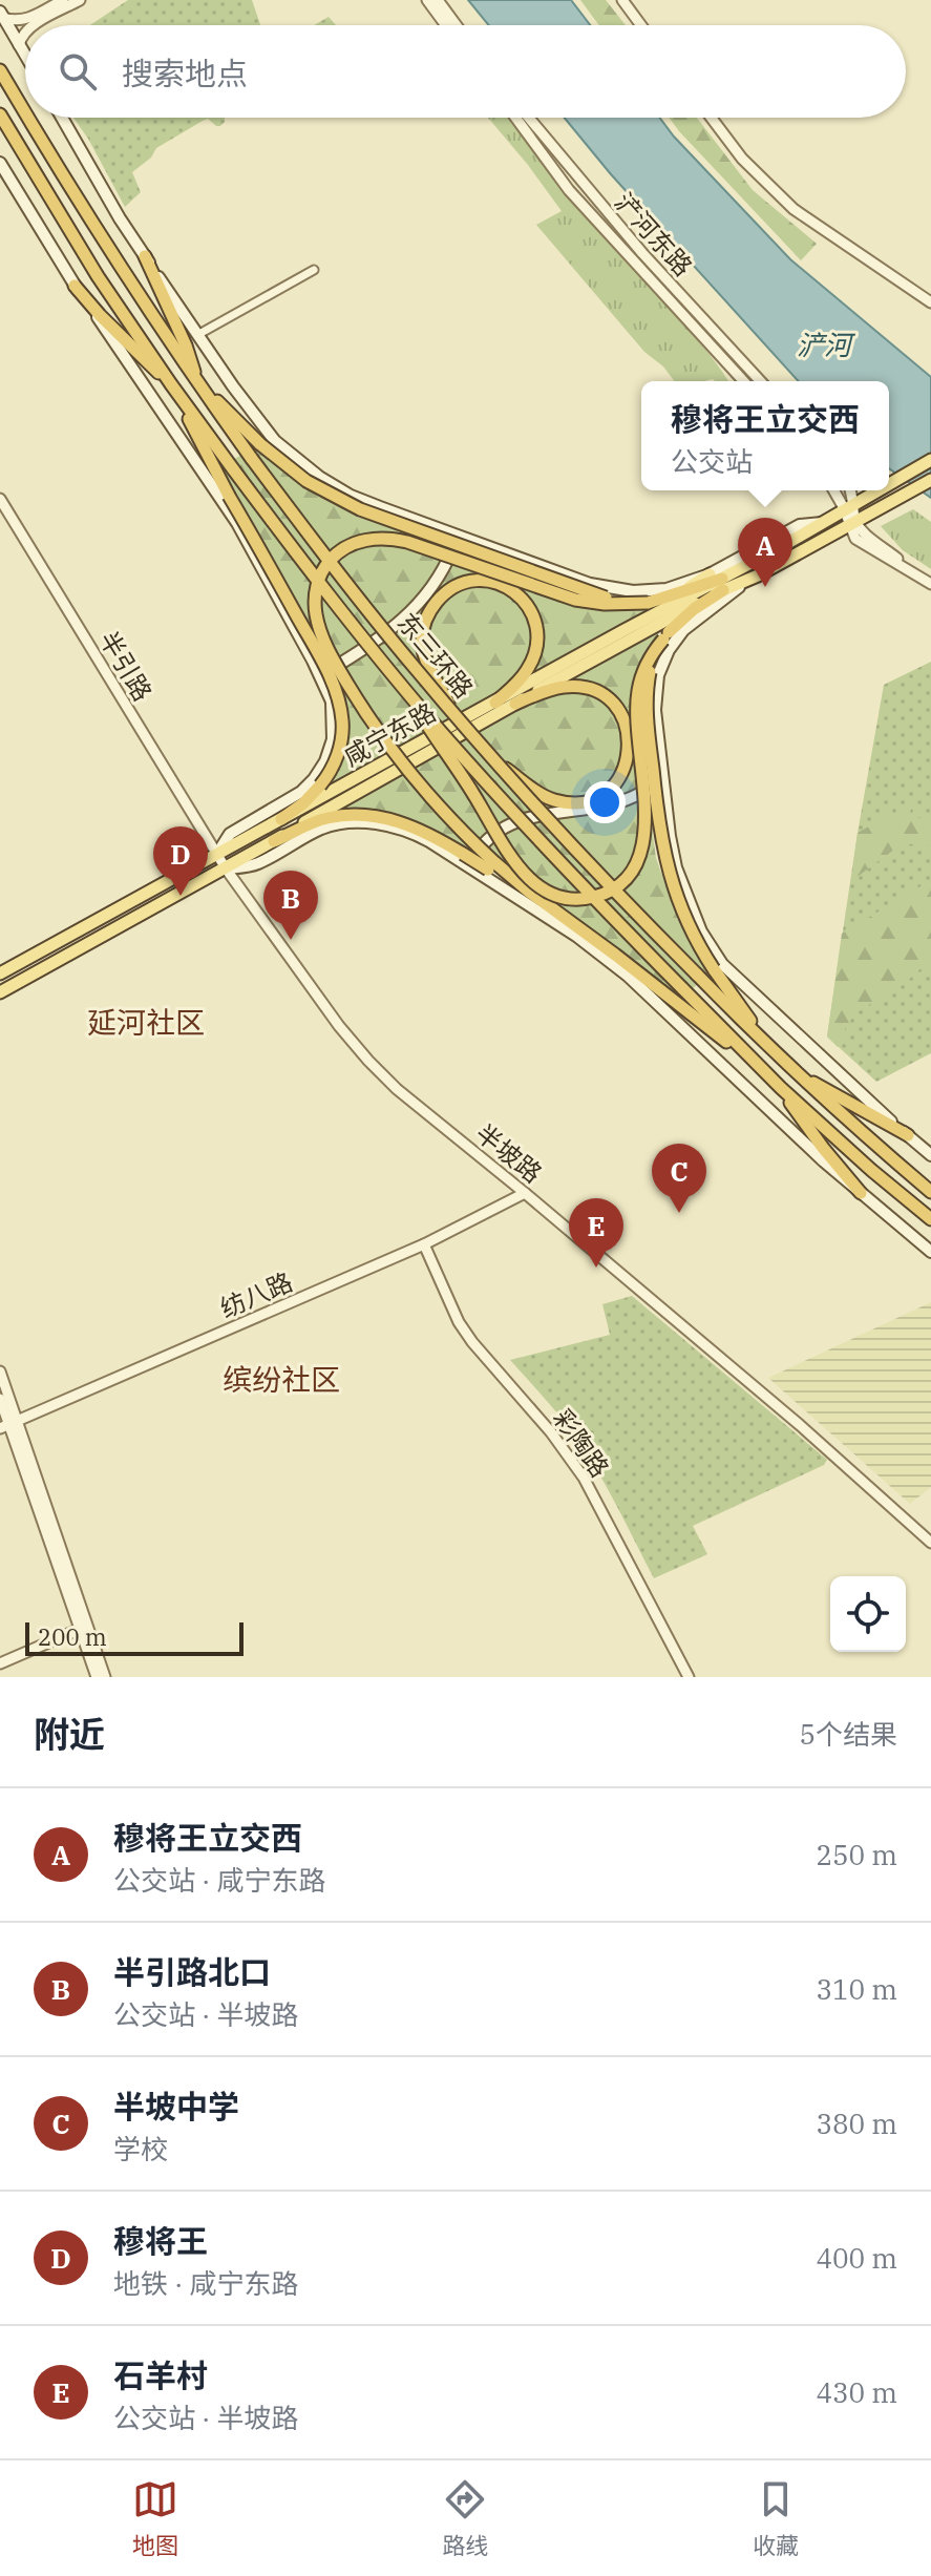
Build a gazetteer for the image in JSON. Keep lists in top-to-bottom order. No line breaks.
{"streets":{"highway":["东三环路"],"main road":["咸宁东路"],"street":["浐河东路","半引路","半坡路","纺八路","彩陶路"]},"crossings":[["半引路","咸宁东路"],["半引路","半坡路"],["咸宁东路","半坡路"],["半坡路","纺八路"],["纺八路","彩陶路"]],"districts":["延河社区","缤纷社区"],"water":["浐河"],"scale_bar":"200 m","page":{"search":"搜索地点","popup":["穆将王立交西","公交站"],"pins":["A","D","B","C","E"],"scale":"200 m","heading":["附近","5个结果"],"list":[{"mark":"A","name":"穆将王立交西","note":"公交站 · 咸宁东路","value":"250 m"},{"mark":"B","name":"半引路北口","note":"公交站 · 半坡路","value":"310 m"},{"mark":"C","name":"半坡中学","note":"学校","value":"380 m"},{"mark":"D","name":"穆将王","note":"地铁 · 咸宁东路","value":"400 m"},{"mark":"E","name":"石羊村","note":"公交站 · 半坡路","value":"430 m"}],"nav":["地图","路线","收藏"]}}
